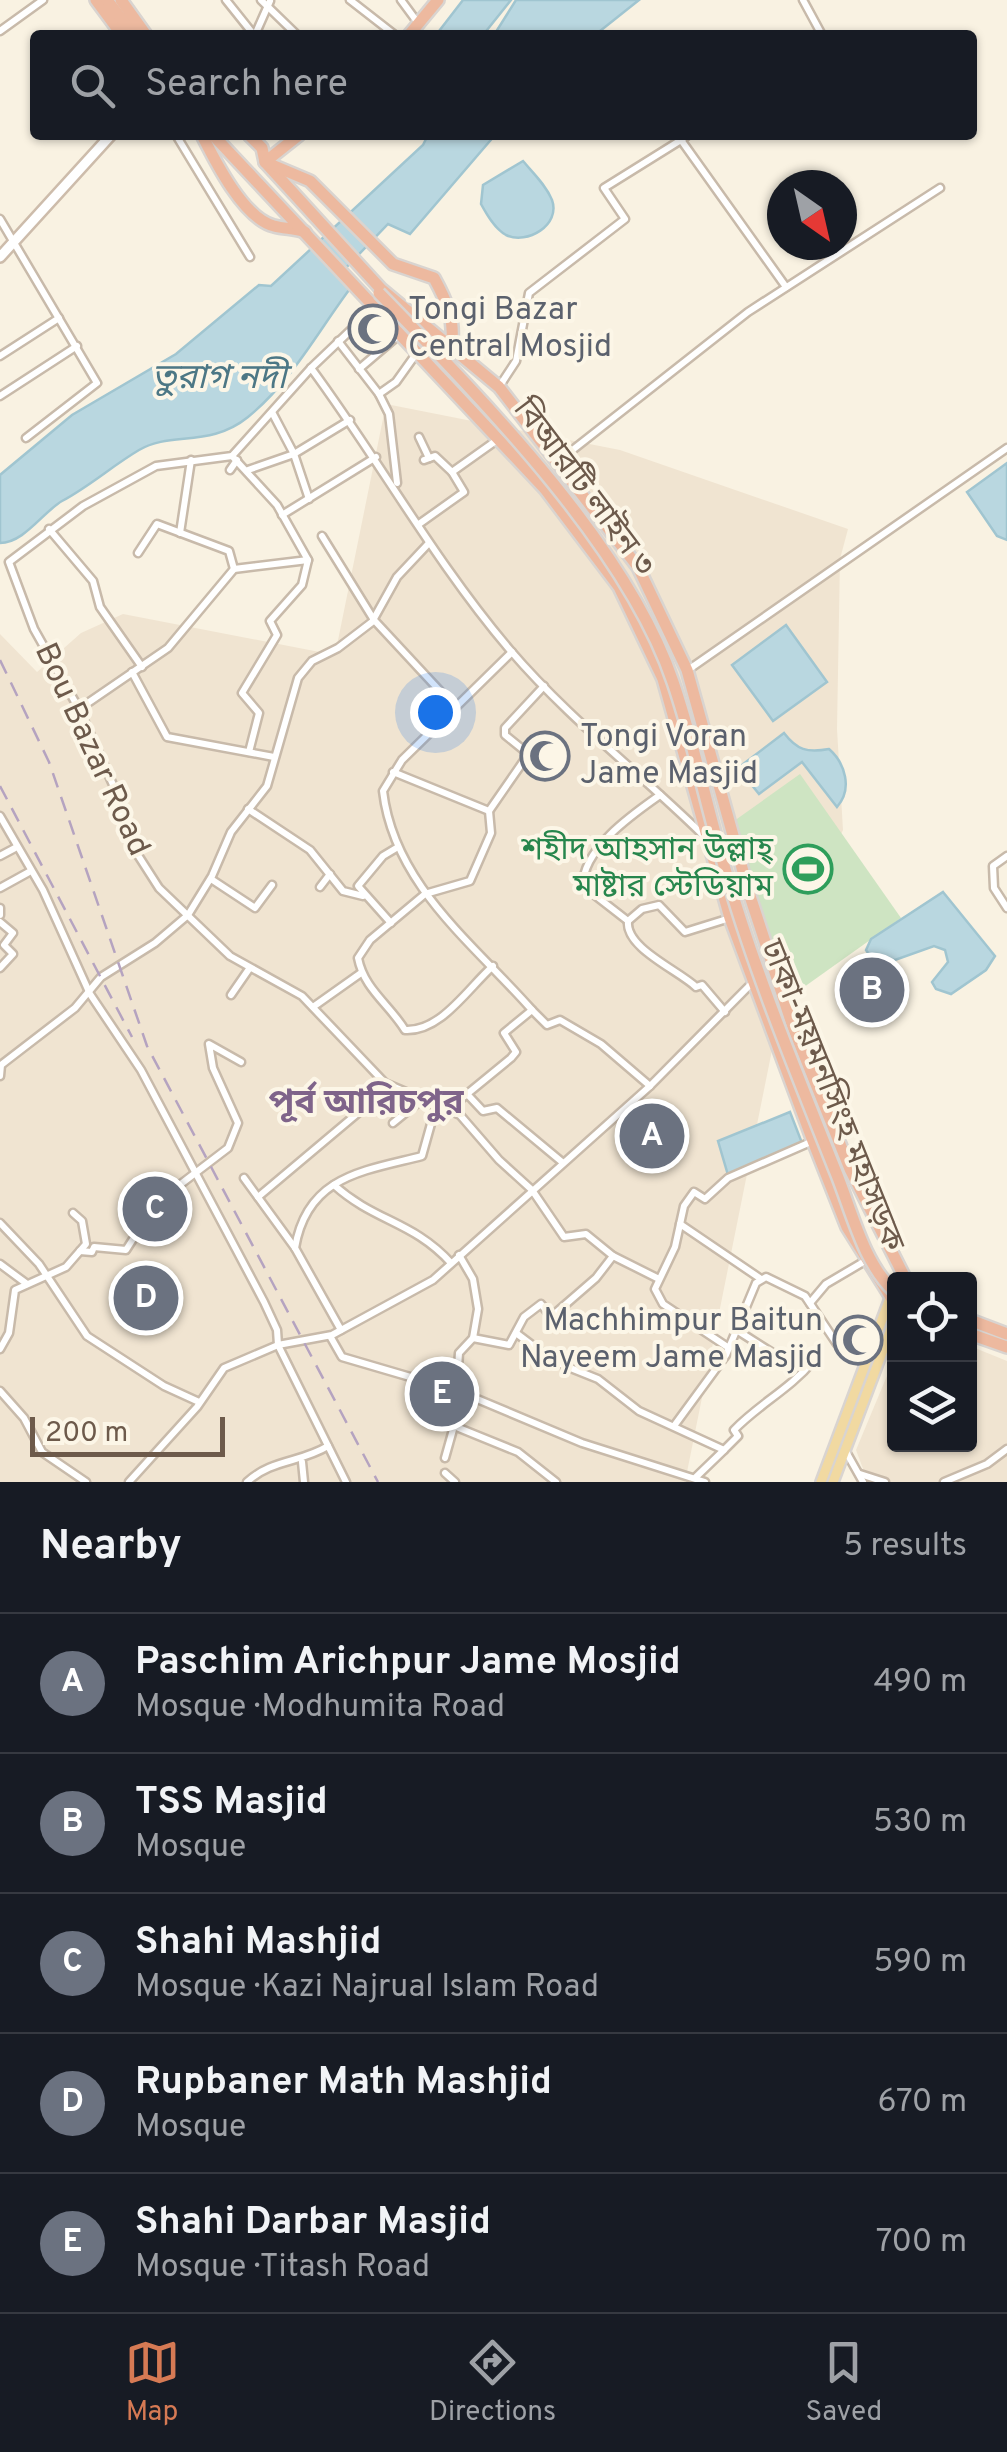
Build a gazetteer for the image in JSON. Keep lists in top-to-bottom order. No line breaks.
{"streets":{"highway":["বিআরটি লাইন ৩","ঢাকা-ময়মনসিংহ মহাসড়ক"],"street":["Bou Bazar Road"]},"crossings":[["বিআরটি লাইন ৩","ঢাকা-ময়মনসিংহ মহাসড়ক"]],"districts":["পূর্ব আরিচপুর"],"water":["তুরাগ নদী"],"places":{"mosque":["Tongi Bazar Central Mosjid","Tongi Voran Jame Masjid","Machhimpur Baitun Nayeem Jame Masjid"],"sports":["শহীদ আহসান উল্লাহ্‌ মাষ্টার স্টেডিয়াম"]},"scale_bar":"200 m","north":"bottom right","page":{"search":"Search here","pins":["B","A","C","D","E"],"scale":"200 m","heading":["Nearby","5 results"],"list":[{"mark":"A","name":"Paschim Arichpur Jame Mosjid","note":"Mosque · Modhumita Road","value":"490 m"},{"mark":"B","name":"TSS Masjid","note":"Mosque","value":"530 m"},{"mark":"C","name":"Shahi Mashjid","note":"Mosque · Kazi Najrual Islam Road","value":"590 m"},{"mark":"D","name":"Rupbaner Math Mashjid","note":"Mosque","value":"670 m"},{"mark":"E","name":"Shahi Darbar Masjid","note":"Mosque · Titash Road","value":"700 m"}],"nav":["Map","Directions","Saved"]}}
